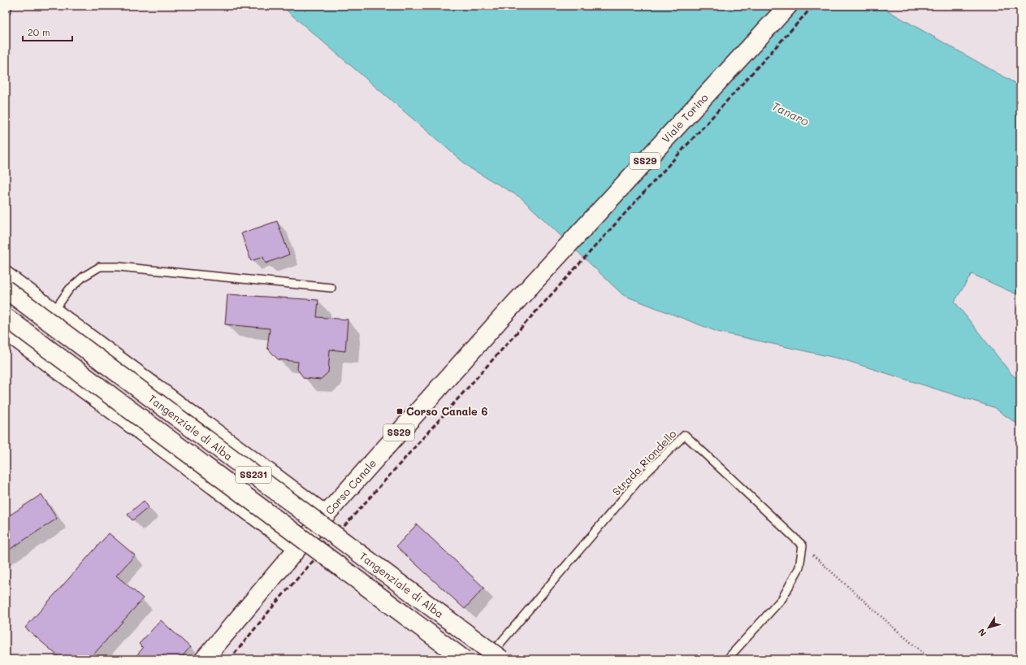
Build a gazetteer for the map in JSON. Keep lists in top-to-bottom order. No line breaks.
{"streets":{"main road":["Viale Torino","SS29","Tangenziale di Alba","SS231","Corso Canale"],"lane":["Strada Riondello"]},"crossings":[["Viale Torino","Corso Canale"]],"water":["Tanaro"],"places":{"transit":["Corso Canale 6"]},"scale_bar":"20 m","north":"bottom left"}
